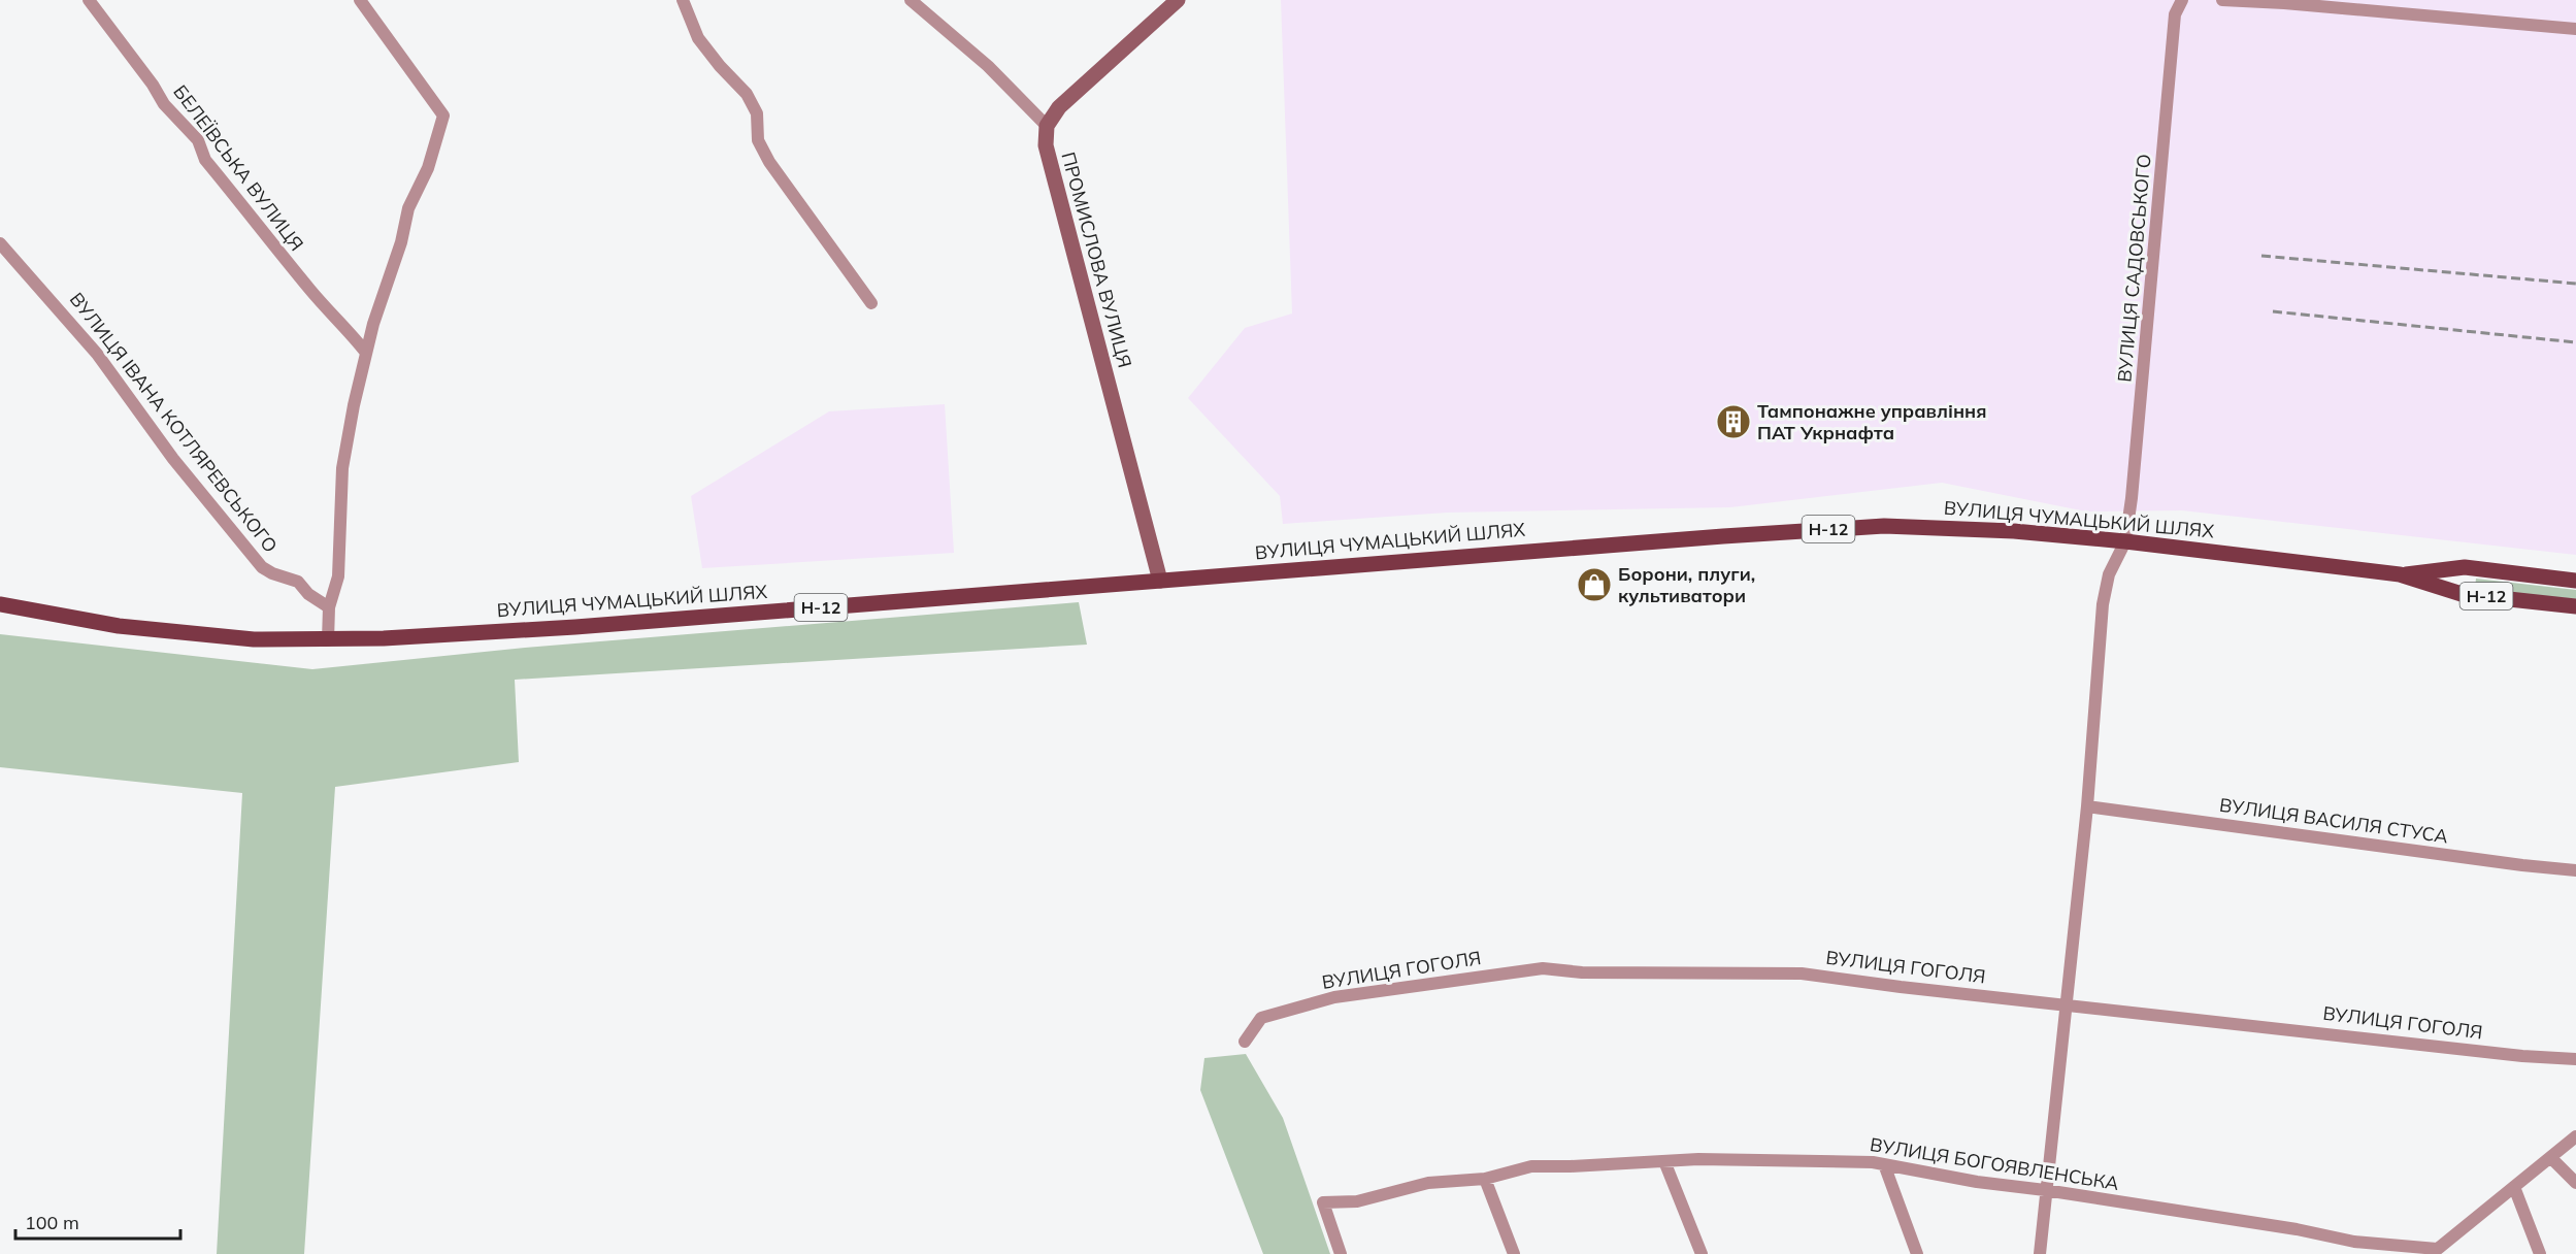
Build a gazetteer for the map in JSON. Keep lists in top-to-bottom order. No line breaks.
{"streets":{"main road":["ВУЛИЦЯ ЧУМАЦЬКИЙ ШЛЯХ","Н-12"],"street":["БЕЛЕЇВСЬКА ВУЛИЦЯ","ПРОМИСЛОВА ВУЛИЦЯ","ВУЛИЦЯ САДОВСЬКОГО","ВУЛИЦЯ ІВАНА КОТЛЯРЕВСЬКОГО","ВУЛИЦЯ ВАСИЛЯ СТУСА","ВУЛИЦЯ ГОГОЛЯ","ВУЛИЦЯ БОГОЯВЛЕНСЬКА"]},"crossings":[["ПРОМИСЛОВА ВУЛИЦЯ","ВУЛИЦЯ ЧУМАЦЬКИЙ ШЛЯХ"],["ВУЛИЦЯ САДОВСЬКОГО","ВУЛИЦЯ ЧУМАЦЬКИЙ ШЛЯХ"],["ВУЛИЦЯ САДОВСЬКОГО","ВУЛИЦЯ ВАСИЛЯ СТУСА"],["ВУЛИЦЯ САДОВСЬКОГО","ВУЛИЦЯ ГОГОЛЯ"],["ВУЛИЦЯ САДОВСЬКОГО","ВУЛИЦЯ БОГОЯВЛЕНСЬКА"]],"places":{"building":["Тампонажне управління ПАТ Укрнафта"],"shop":["Борони, плуги, культиватори"]},"scale_bar":"100 m"}
